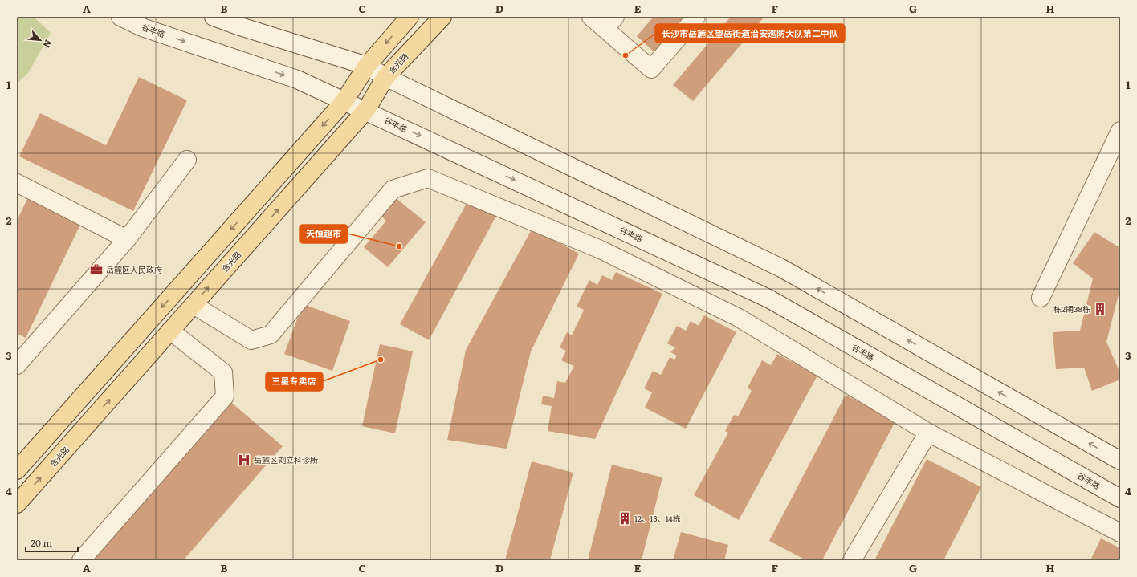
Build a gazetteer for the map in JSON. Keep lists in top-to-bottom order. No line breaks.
{"streets":{"main road":["含光路"],"street":["谷丰路"]},"crossings":[["谷丰路","含光路"]],"places":{"other":["长沙市岳麓区望岳街道治安巡防大队第二中队","天恒超市","三星专卖店"],"office":["岳麓区人民政府"],"building":["栋2期38栋","12、13、14栋"],"hospital":["岳麓区刘立科诊所"]},"scale_bar":"20 m","north":"bottom right","grid":{"columns":["A","B","C","D","E","F","G","H"],"rows":["1","2","3","4"]}}
